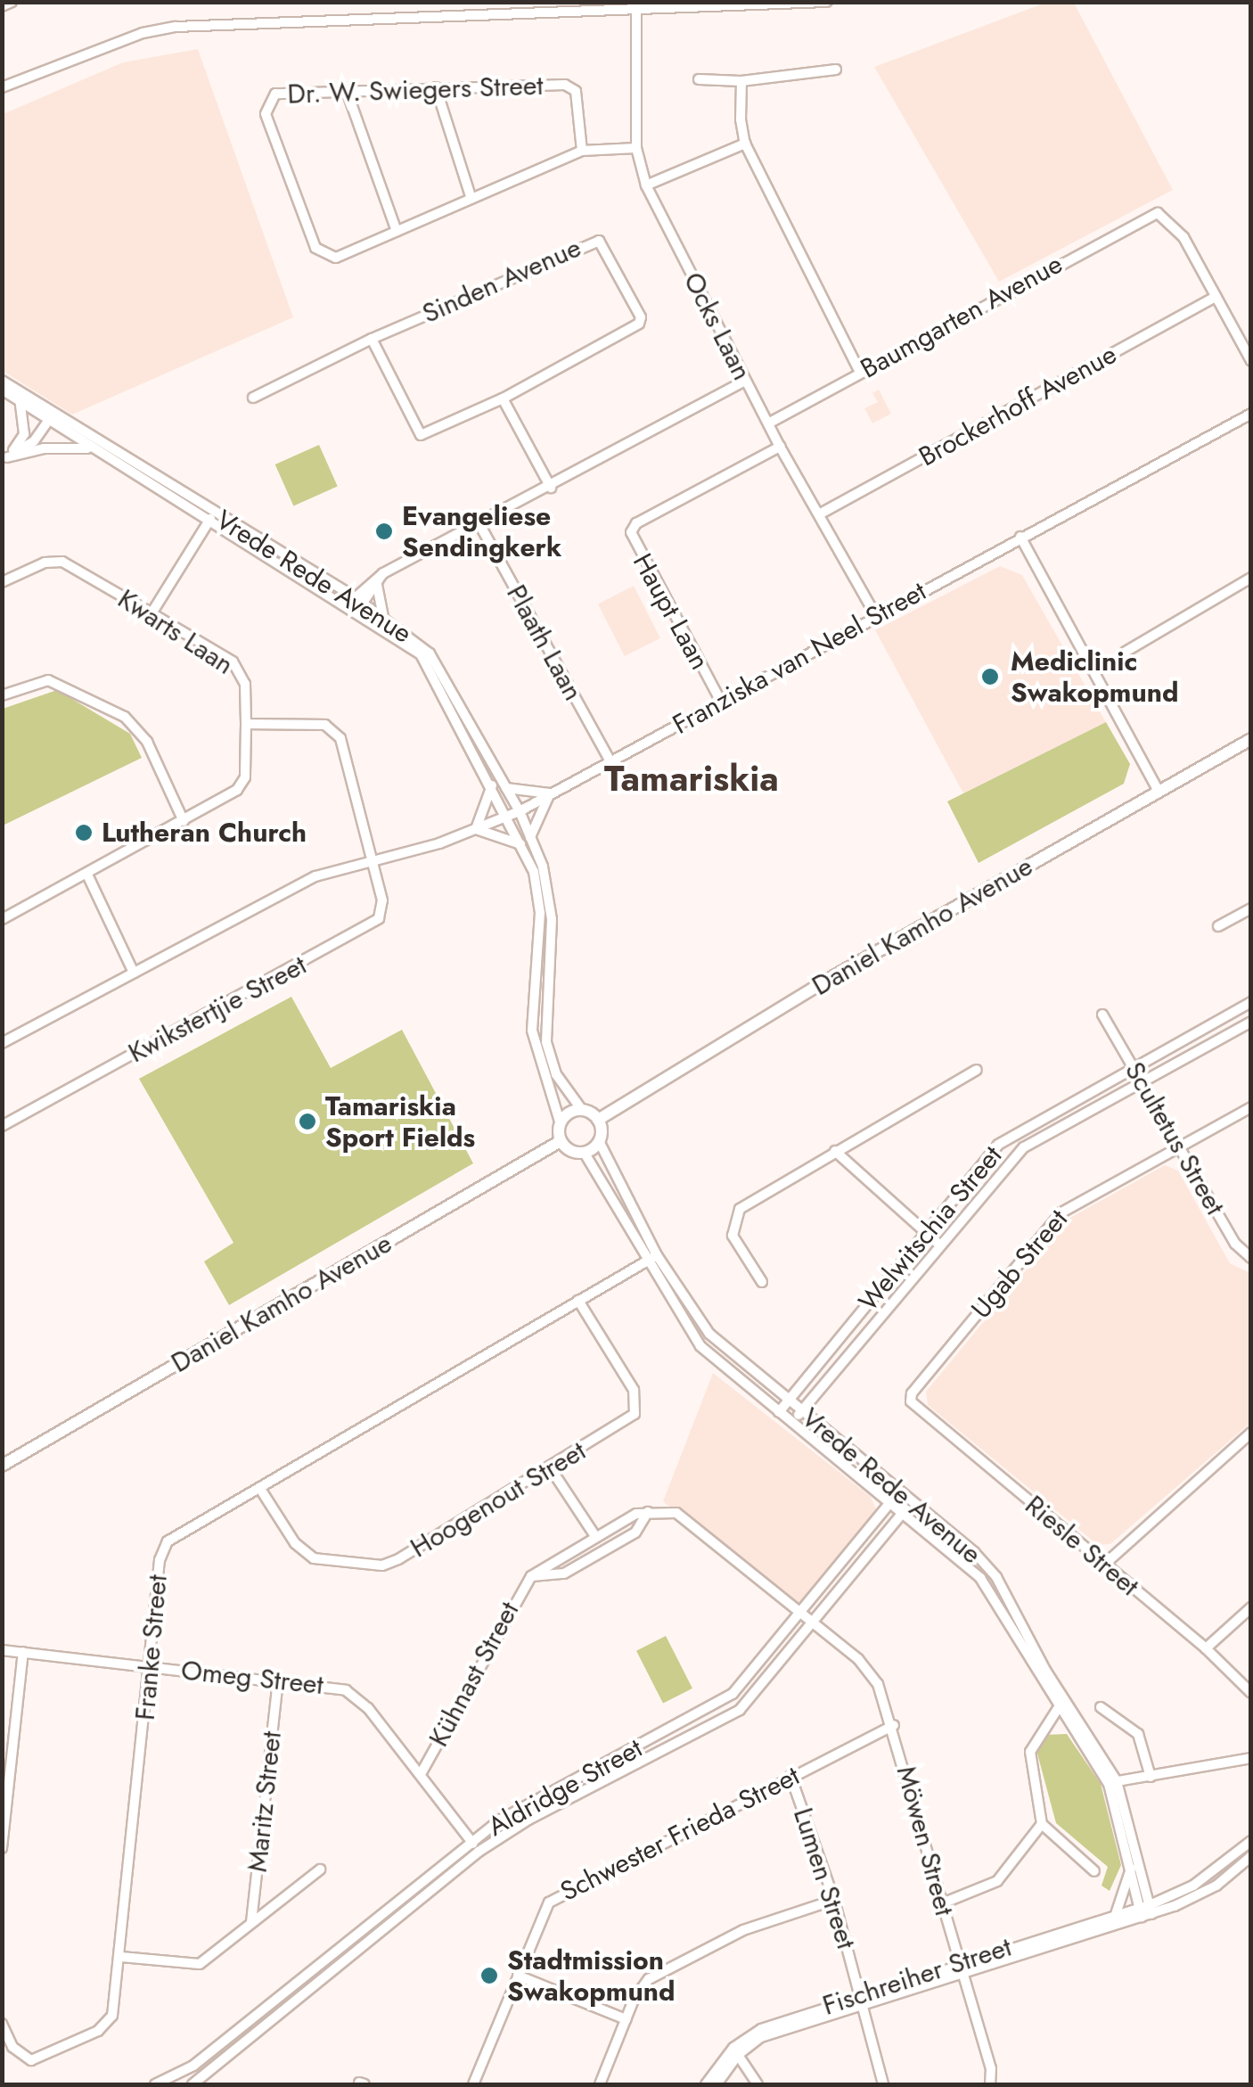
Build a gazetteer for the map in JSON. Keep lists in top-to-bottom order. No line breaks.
{"streets":{"main road":["Daniel Kamho Avenue"],"street":["Dr. W. Swiegers Street","Sinden Avenue","Baumgarten Avenue","Ocks Laan","Brockerhoff Avenue","Vrede Rede Avenue","Haupt Laan","Kwarts Laan","Plaath Laan","Franziska van Neel Street","Kwikstertjie Street","Scultetus Street","Welwitschia Street","Ugab Street","Hoogenout Street","Riesle Street","Franke Street","Kühnast Street","Omeg Street","Aldridge Street","Maritz Street","Schwester Frieda Street","Möwen Street","Lumen Street","Fischreiher Street"]},"crossings":[["Dr. W. Swiegers Street","Ocks Laan"],["Baumgarten Avenue","Ocks Laan"],["Baumgarten Avenue","Brockerhoff Avenue"],["Ocks Laan","Brockerhoff Avenue"],["Ocks Laan","Haupt Laan"],["Ocks Laan","Franziska van Neel Street"],["Vrede Rede Avenue","Franziska van Neel Street"],["Vrede Rede Avenue","Daniel Kamho Avenue"],["Vrede Rede Avenue","Welwitschia Street"],["Vrede Rede Avenue","Franke Street"],["Vrede Rede Avenue","Aldridge Street"],["Vrede Rede Avenue","Fischreiher Street"],["Haupt Laan","Franziska van Neel Street"],["Kwarts Laan","Kwikstertjie Street"],["Plaath Laan","Franziska van Neel Street"],["Franziska van Neel Street","Kwikstertjie Street"],["Scultetus Street","Welwitschia Street"],["Scultetus Street","Ugab Street"],["Ugab Street","Riesle Street"],["Hoogenout Street","Franke Street"],["Franke Street","Omeg Street"],["Franke Street","Maritz Street"],["Kühnast Street","Omeg Street"],["Omeg Street","Aldridge Street"],["Omeg Street","Maritz Street"],["Aldridge Street","Möwen Street"],["Schwester Frieda Street","Möwen Street"],["Schwester Frieda Street","Lumen Street"],["Möwen Street","Fischreiher Street"],["Lumen Street","Fischreiher Street"]],"districts":["Tamariskia"],"places":["Evangeliese Sendingkerk","Mediclinic Swakopmund","Lutheran Church","Tamariskia Sport Fields","Stadtmission Swakopmund"]}
